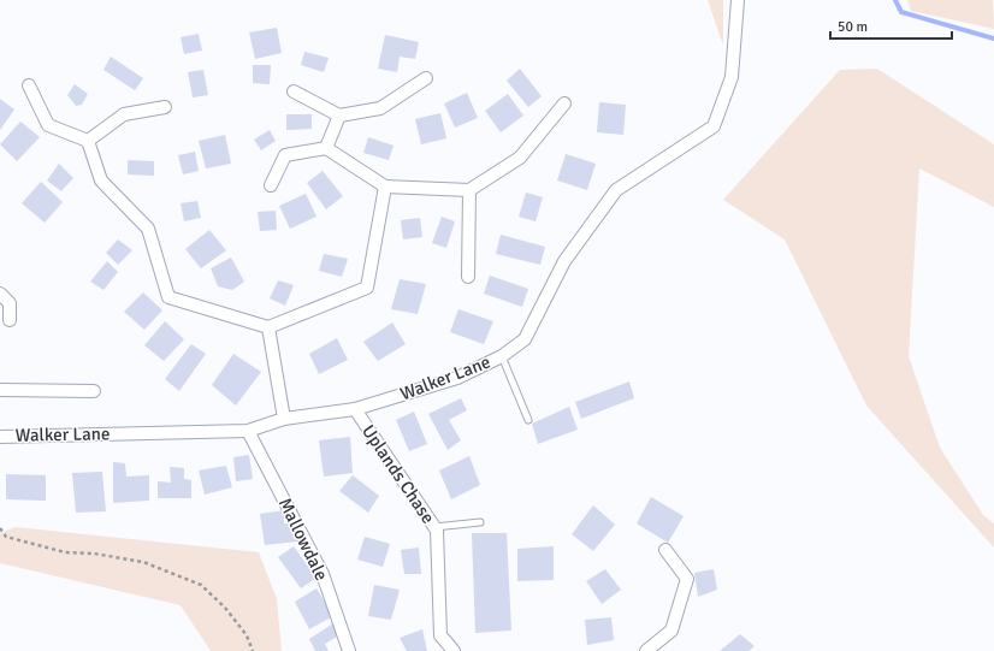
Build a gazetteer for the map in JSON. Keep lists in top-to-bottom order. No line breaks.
{"streets":{"street":["Walker Lane","Uplands Chase","Mallowdale"]},"crossings":[["Walker Lane","Uplands Chase"],["Walker Lane","Mallowdale"]],"scale_bar":"50 m"}
